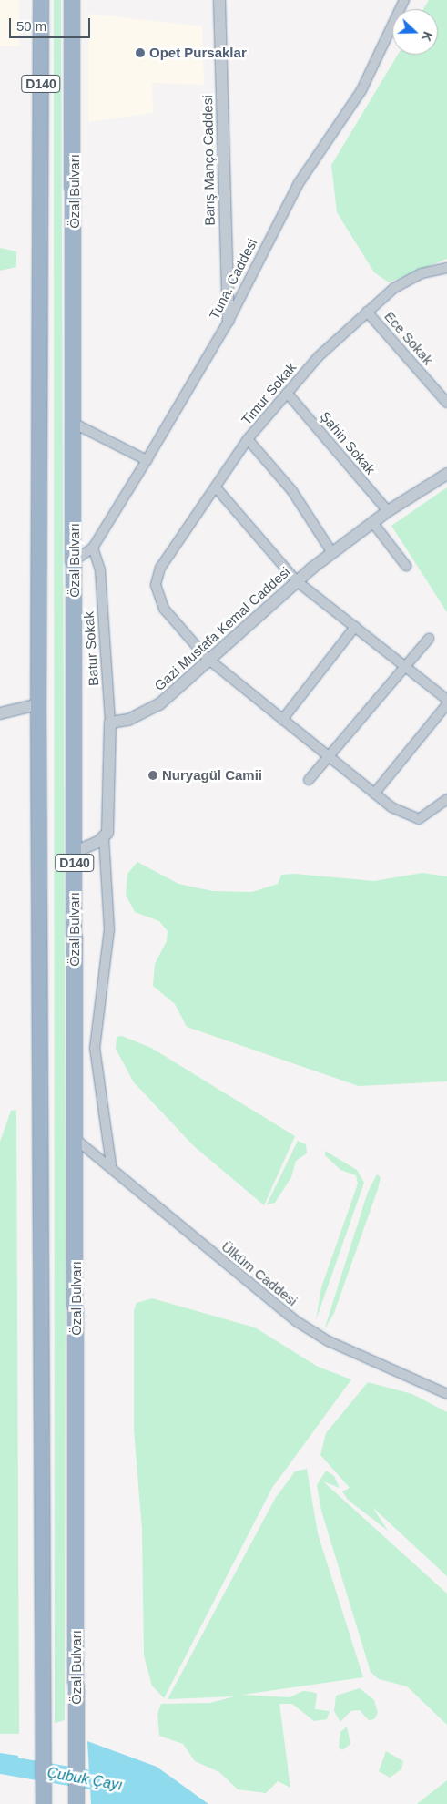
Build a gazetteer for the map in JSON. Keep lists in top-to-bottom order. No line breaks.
{"streets":{"highway":["D140","Özal Bulvarı"],"street":["Barış Manço Caddesi","Tuna. Caddesi","Ece Sokak","Timur Sokak","Şahin Sokak","Gazi Mustafa Kemal Caddesi","Batur Sokak","Ülküm Caddesi"]},"crossings":[["Barış Manço Caddesi","Tuna. Caddesi"],["Özal Bulvarı","Tuna. Caddesi"],["Özal Bulvarı","Ülküm Caddesi"],["Tuna. Caddesi","Batur Sokak"],["Ece Sokak","Timur Sokak"],["Timur Sokak","Şahin Sokak"],["Timur Sokak","Gazi Mustafa Kemal Caddesi"],["Şahin Sokak","Gazi Mustafa Kemal Caddesi"],["Gazi Mustafa Kemal Caddesi","Batur Sokak"]],"water":["Çubuk Çayı"],"places":["Opet Pursaklar","Nuryagül Camii"],"scale_bar":"50 m","north":"right"}
